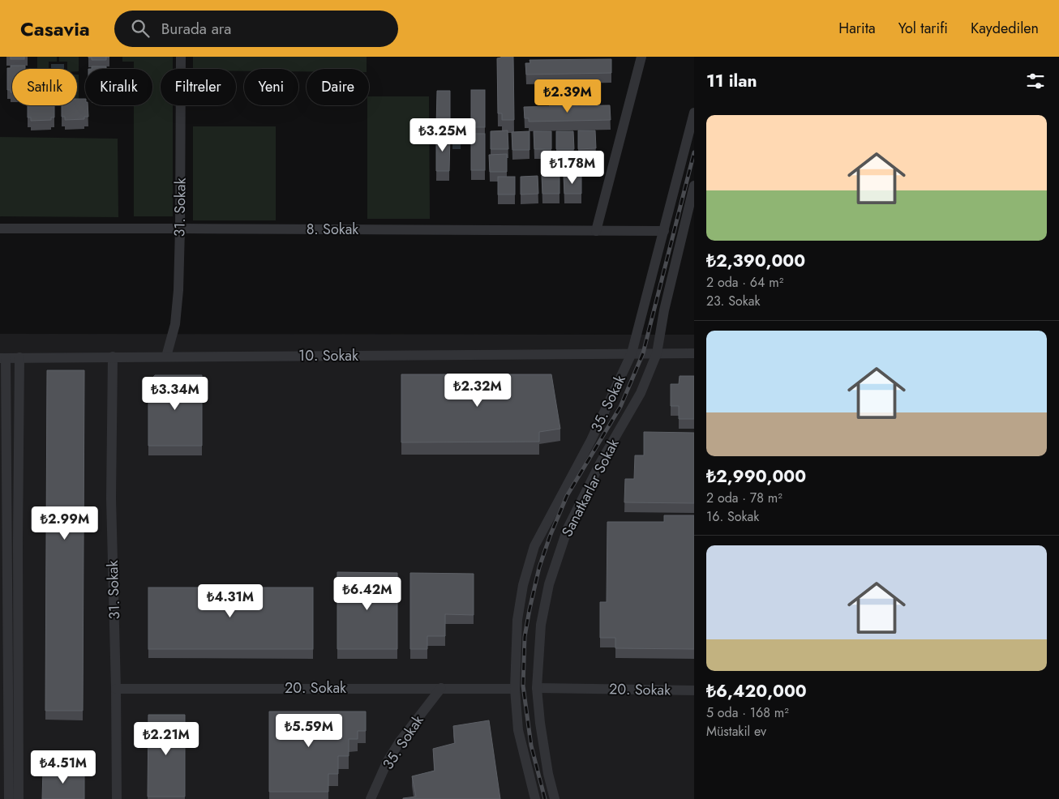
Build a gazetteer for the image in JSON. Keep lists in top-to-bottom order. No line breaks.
{"streets":{"street":["31. Sokak","8. Sokak","10. Sokak","35. Sokak","Sanatkarlar Sokak","20. Sokak"]},"crossings":[["31. Sokak","8. Sokak"],["31. Sokak","10. Sokak"],["31. Sokak","20. Sokak"],["8. Sokak","35. Sokak"],["10. Sokak","35. Sokak"],["10. Sokak","Sanatkarlar Sokak"],["35. Sokak","20. Sokak"],["Sanatkarlar Sokak","20. Sokak"]],"page":{"header":"Casavia","search":"Burada ara","nav":["Harita","Yol tarifi","Kaydedilen"],"heading":"11 ilan","chip":["Satılık","Kiralık","Filtreler","Yeni","Daire"],"price":["₺2.39M","₺3.25M","₺1.78M","₺2.32M","₺3.34M","₺2.99M","₺6.42M","₺4.31M","₺5.59M","₺2.21M","₺4.51M"],"list":[{"name":"₺2,390,000","note":"2 oda · 64 m² · 23. Sokak"},{"name":"₺2,990,000","note":"2 oda · 78 m² · 16. Sokak"},{"name":"₺6,420,000","note":"5 oda · 168 m² · Müstakil ev"}]}}
